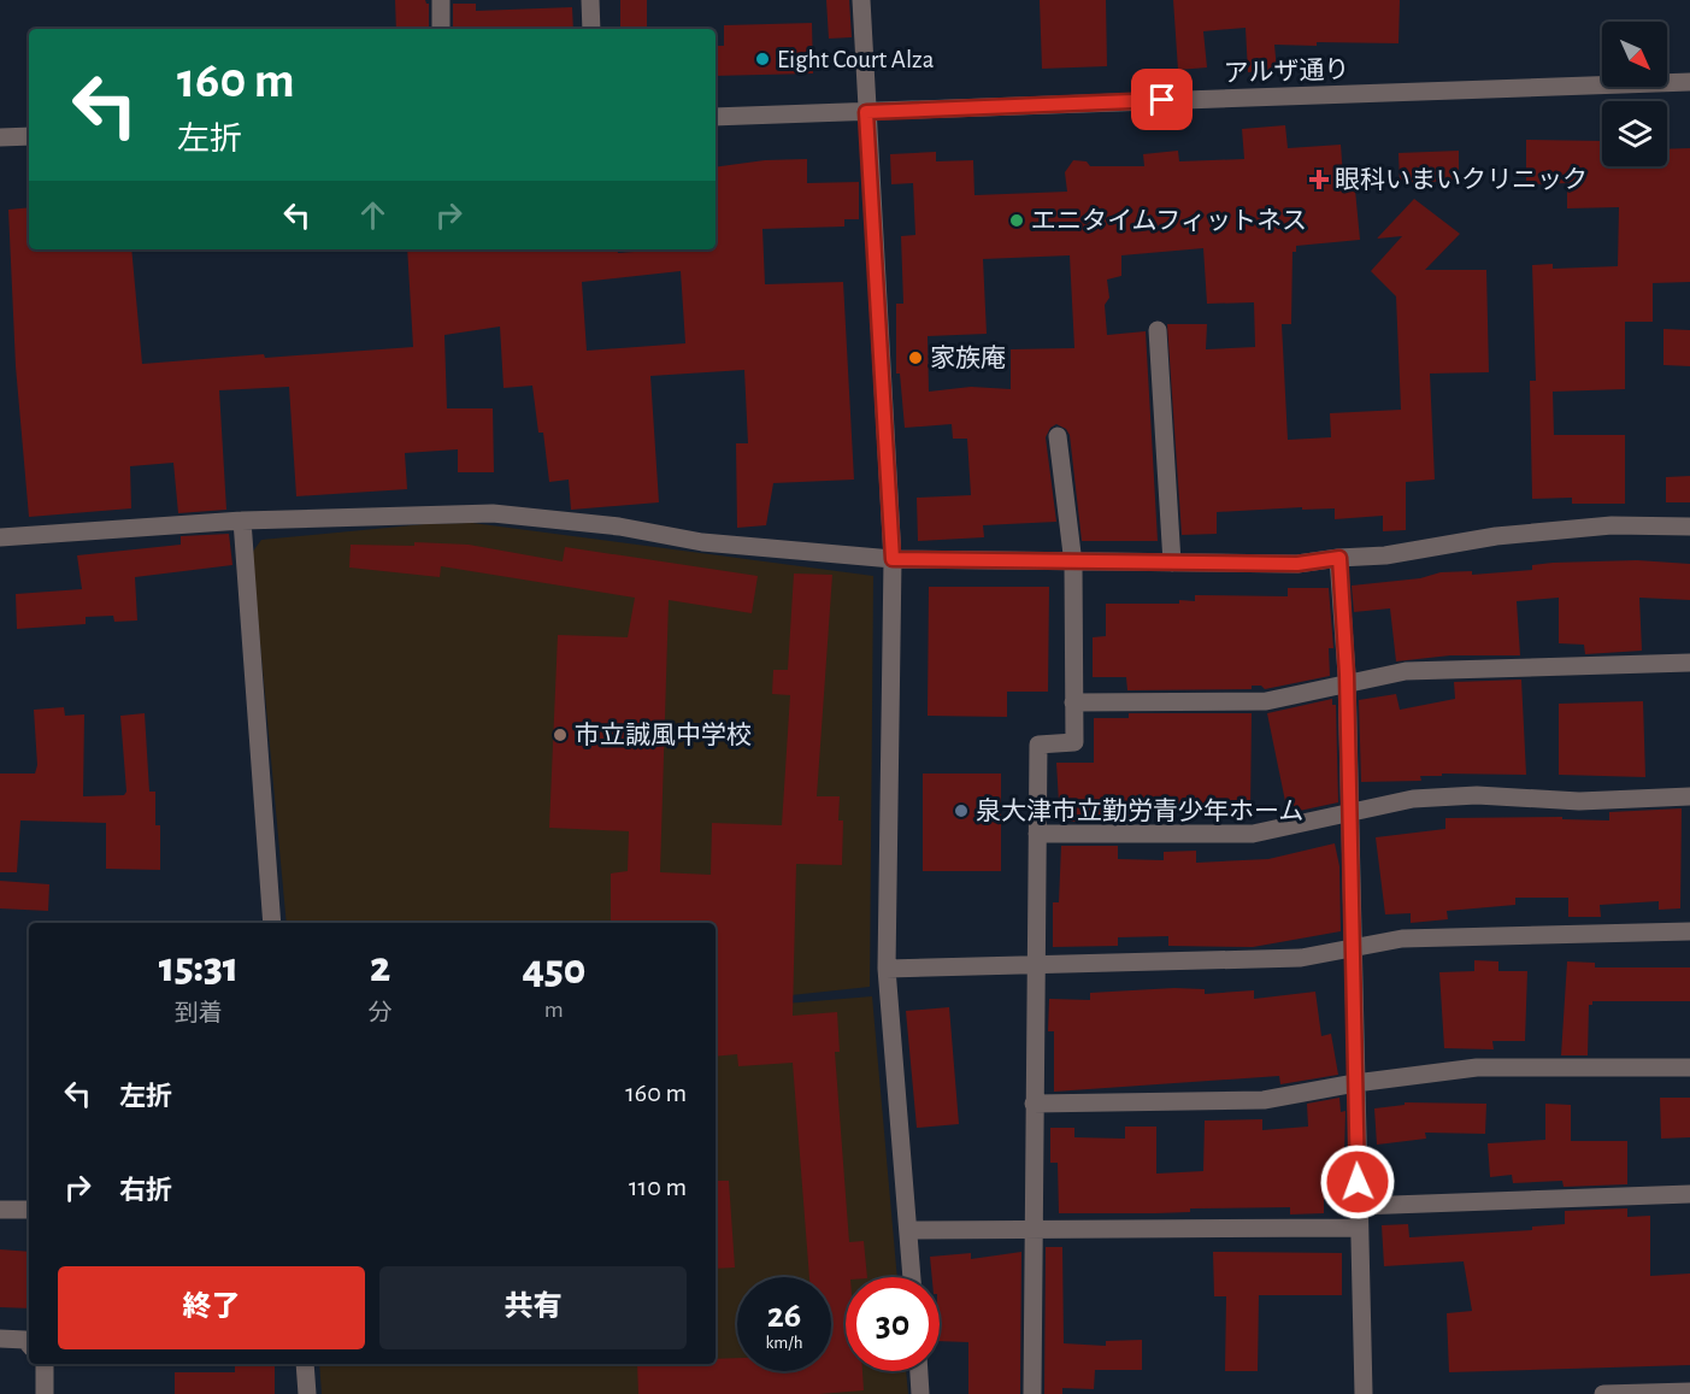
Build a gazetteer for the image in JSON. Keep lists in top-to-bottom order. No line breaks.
{"streets":{"street":["アルザ通り"]},"places":{"other":["Eight Court Alza","エニタイムフィットネス","家族庵","市立誠風中学校","泉大津市立勤労青少年ホーム"],"health":["眼科いまいクリニック"]},"north":"bottom right","page":{"turn":["160 m","左折"],"eta":["15:31","到着","2","分","450","m"],"list":[{"name":"左折","value":"160 m"},{"name":"右折","value":"110 m"}],"buttons":["終了","共有"],"speed":"26 km/h","limit":"30"}}
